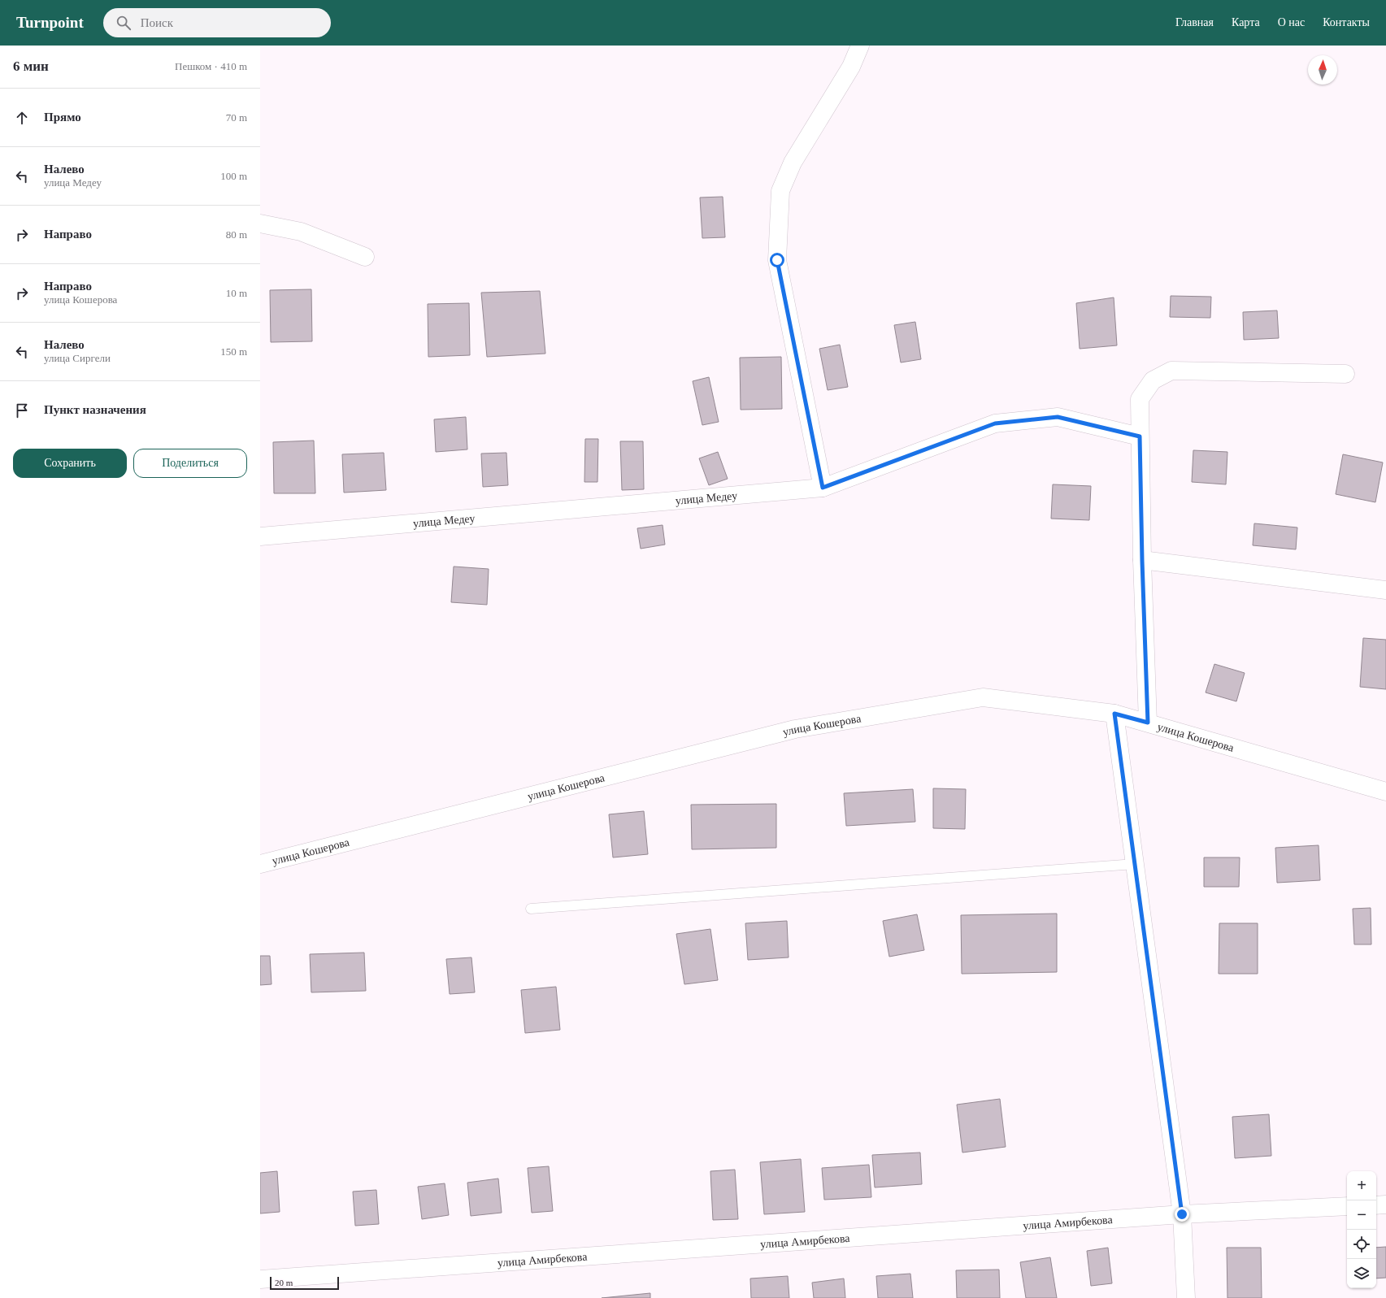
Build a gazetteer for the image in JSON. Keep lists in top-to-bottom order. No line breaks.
{"streets":{"street":["улица Медеу","улица Кошерова","улица Амирбекова"]},"scale_bar":"20 m","north":"top","page":{"header":"Turnpoint","search":"Поиск","nav":["Главная","Карта","О нас","Контакты"],"heading":["6 мин","Пешком · 410 m"],"list":[["Прямо","70 m"],["Налево","улица Медеу","100 m"],["Направо","80 m"],["Направо","улица Кошерова","10 m"],["Налево","улица Сиргели","150 m"],"Пункт назначения"],"buttons":["Сохранить","Поделиться"],"map_buttons":["+","−"],"scale":"20 m"}}
